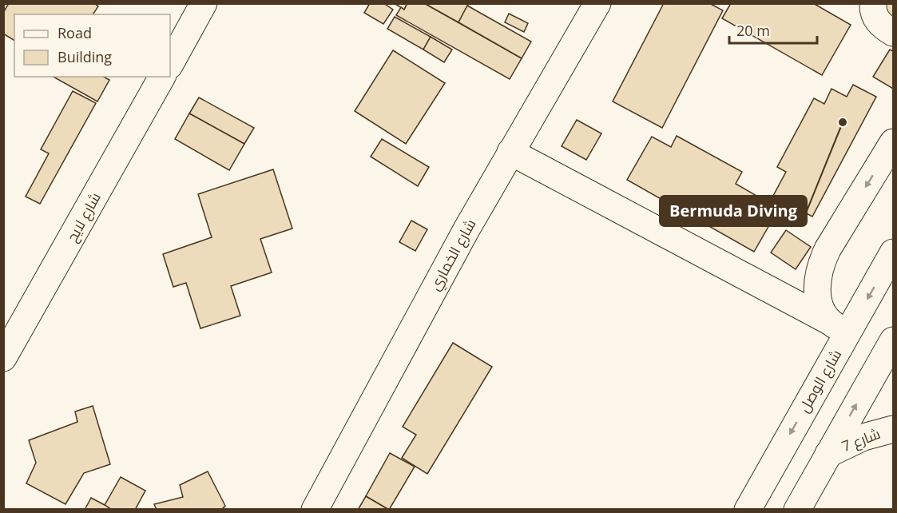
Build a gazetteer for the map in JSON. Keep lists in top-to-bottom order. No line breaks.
{"streets":{"street":["شارع لايح","شارع الخماري","شارع الوصل","شارع 7"]},"places":["Bermuda Diving"],"legend":["Road","Building"],"scale_bar":"20 m"}
